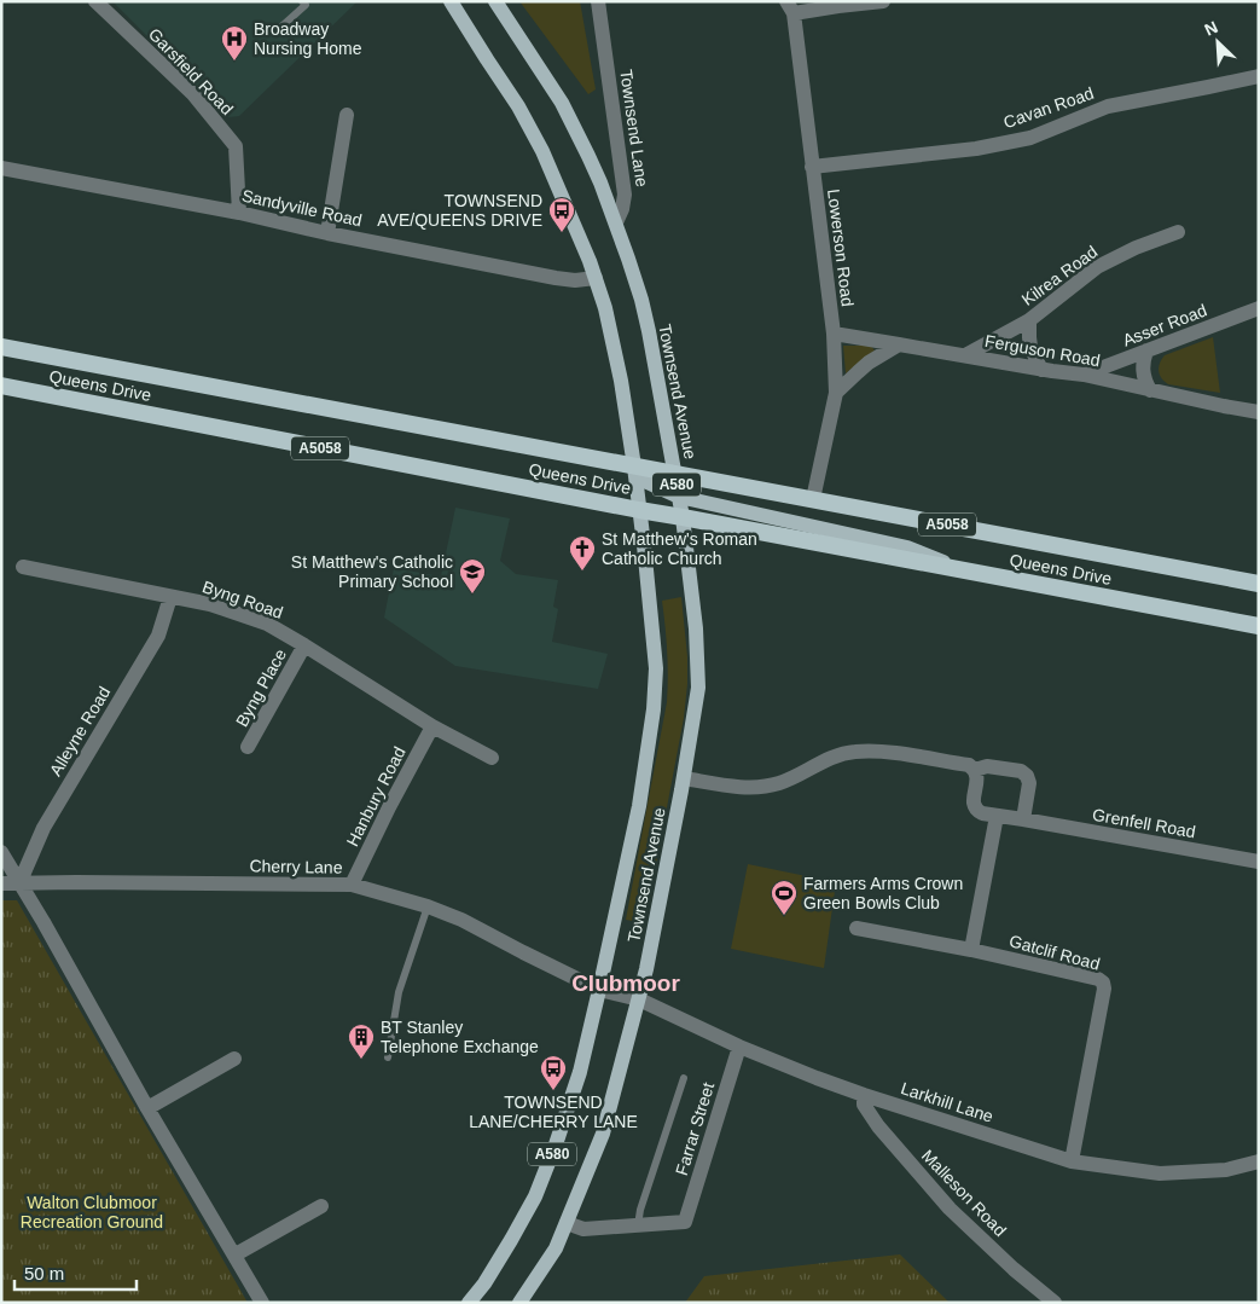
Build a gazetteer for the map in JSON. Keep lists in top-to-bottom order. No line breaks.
{"streets":{"highway":["Queens Drive","A5058"],"main road":["Townsend Avenue","A580"],"street":["Garsfield Road","Cavan Road","Townsend Lane","Sandyville Road","Lowerson Road","Kilrea Road","Asser Road","Ferguson Road","Byng Road","Byng Place","Alleyne Road","Hanbury Road","Grenfell Road","Cherry Lane","Gatclif Road","Larkhill Lane","Farrar Street","Malleson Road"]},"crossings":[["Garsfield Road","Sandyville Road"],["Cavan Road","Lowerson Road"],["Townsend Lane","Townsend Avenue"],["Sandyville Road","Townsend Avenue"],["Lowerson Road","Ferguson Road"],["Lowerson Road","Queens Drive"],["Kilrea Road","Ferguson Road"],["Asser Road","Ferguson Road"],["Queens Drive","Townsend Avenue"],["Townsend Avenue","A580"],["Townsend Avenue","Cherry Lane"],["Townsend Avenue","Larkhill Lane"],["A580","Cherry Lane"],["A580","Larkhill Lane"],["Byng Road","Byng Place"],["Byng Road","Alleyne Road"],["Byng Road","Hanbury Road"],["Alleyne Road","Cherry Lane"],["Hanbury Road","Cherry Lane"],["Cherry Lane","Larkhill Lane"],["Gatclif Road","Larkhill Lane"],["Larkhill Lane","Farrar Street"],["Larkhill Lane","Malleson Road"]],"districts":["Clubmoor"],"parks":["Walton Clubmoor Recreation Ground"],"places":{"hospital":["Broadway Nursing Home"],"bus stop":["TOWNSEND AVE/QUEENS DRIVE","TOWNSEND LANE/CHERRY LANE"],"church":["St Matthew's Roman Catholic Church"],"school or university":["St Matthew's Catholic Primary School"],"sports":["Farmers Arms Crown Green Bowls Club"],"building":["BT Stanley Telephone Exchange"]},"scale_bar":"50 m","north":"top left"}
